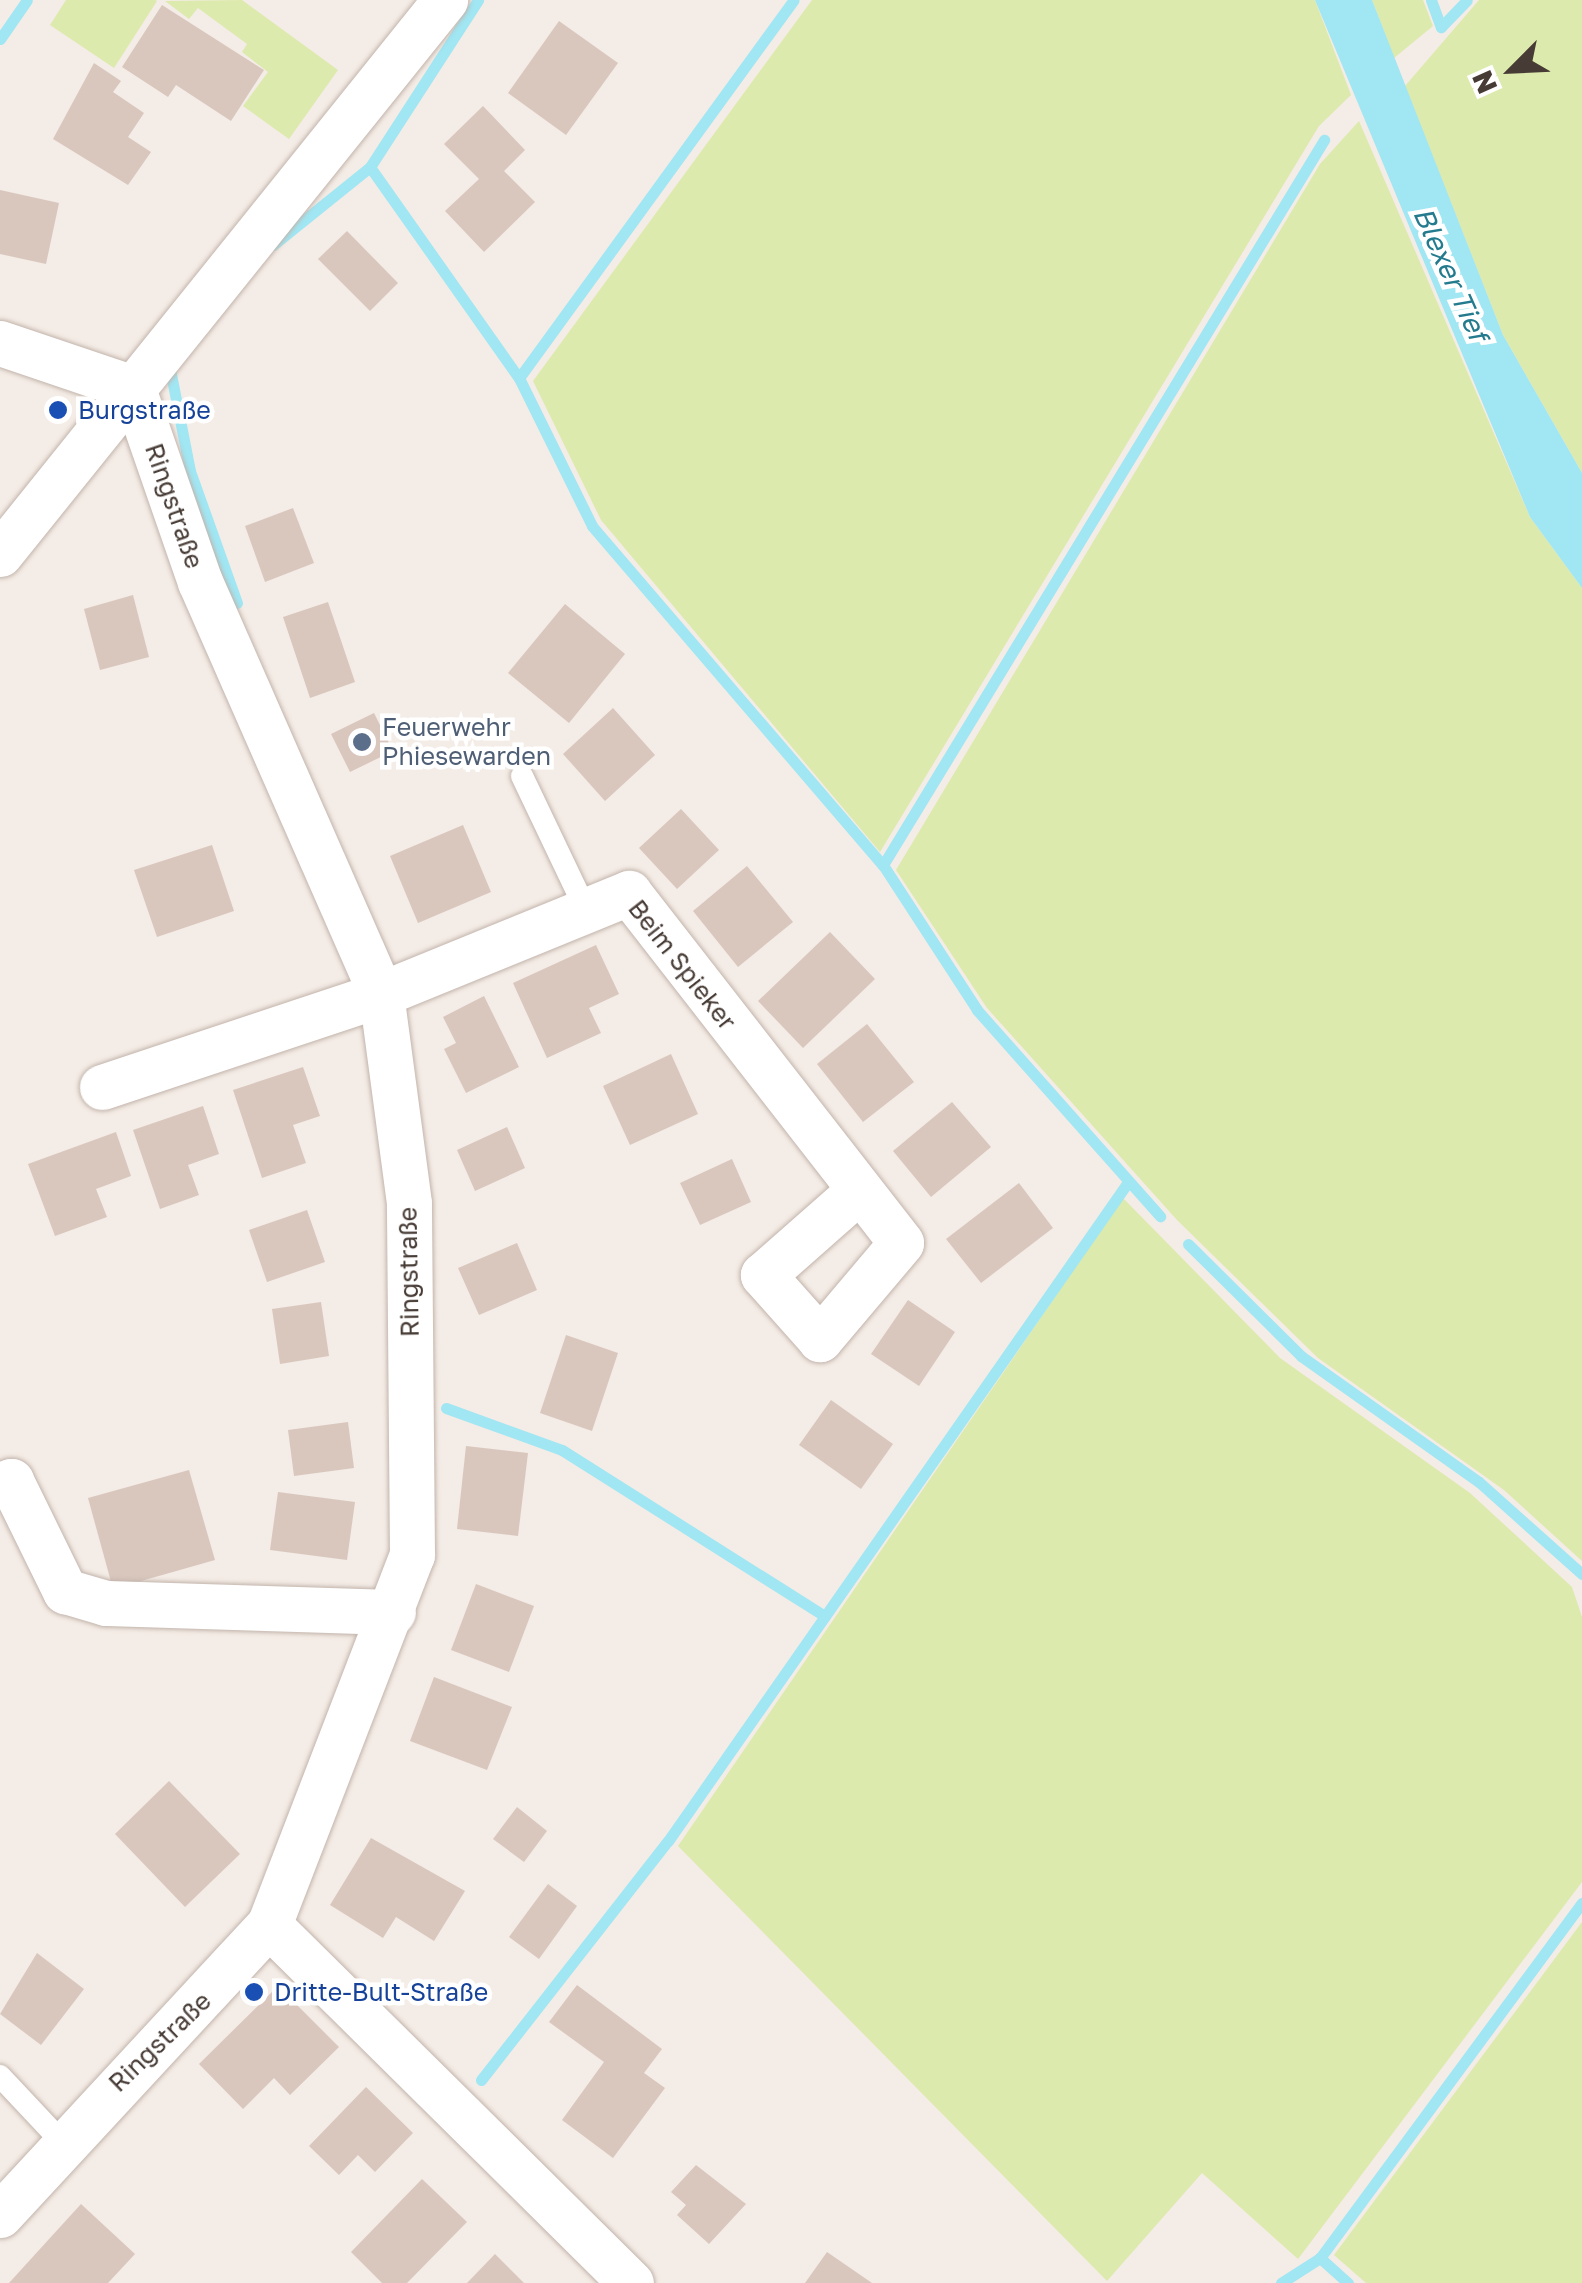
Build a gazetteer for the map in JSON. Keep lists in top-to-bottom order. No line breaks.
{"streets":{"street":["Ringstraße","Beim Spieker"]},"crossings":[["Ringstraße","Beim Spieker"]],"water":["Blexer Tief"],"places":["Burgstraße","Feuerwehr Phiesewarden","Dritte-Bult-Straße"],"north":"bottom left"}
